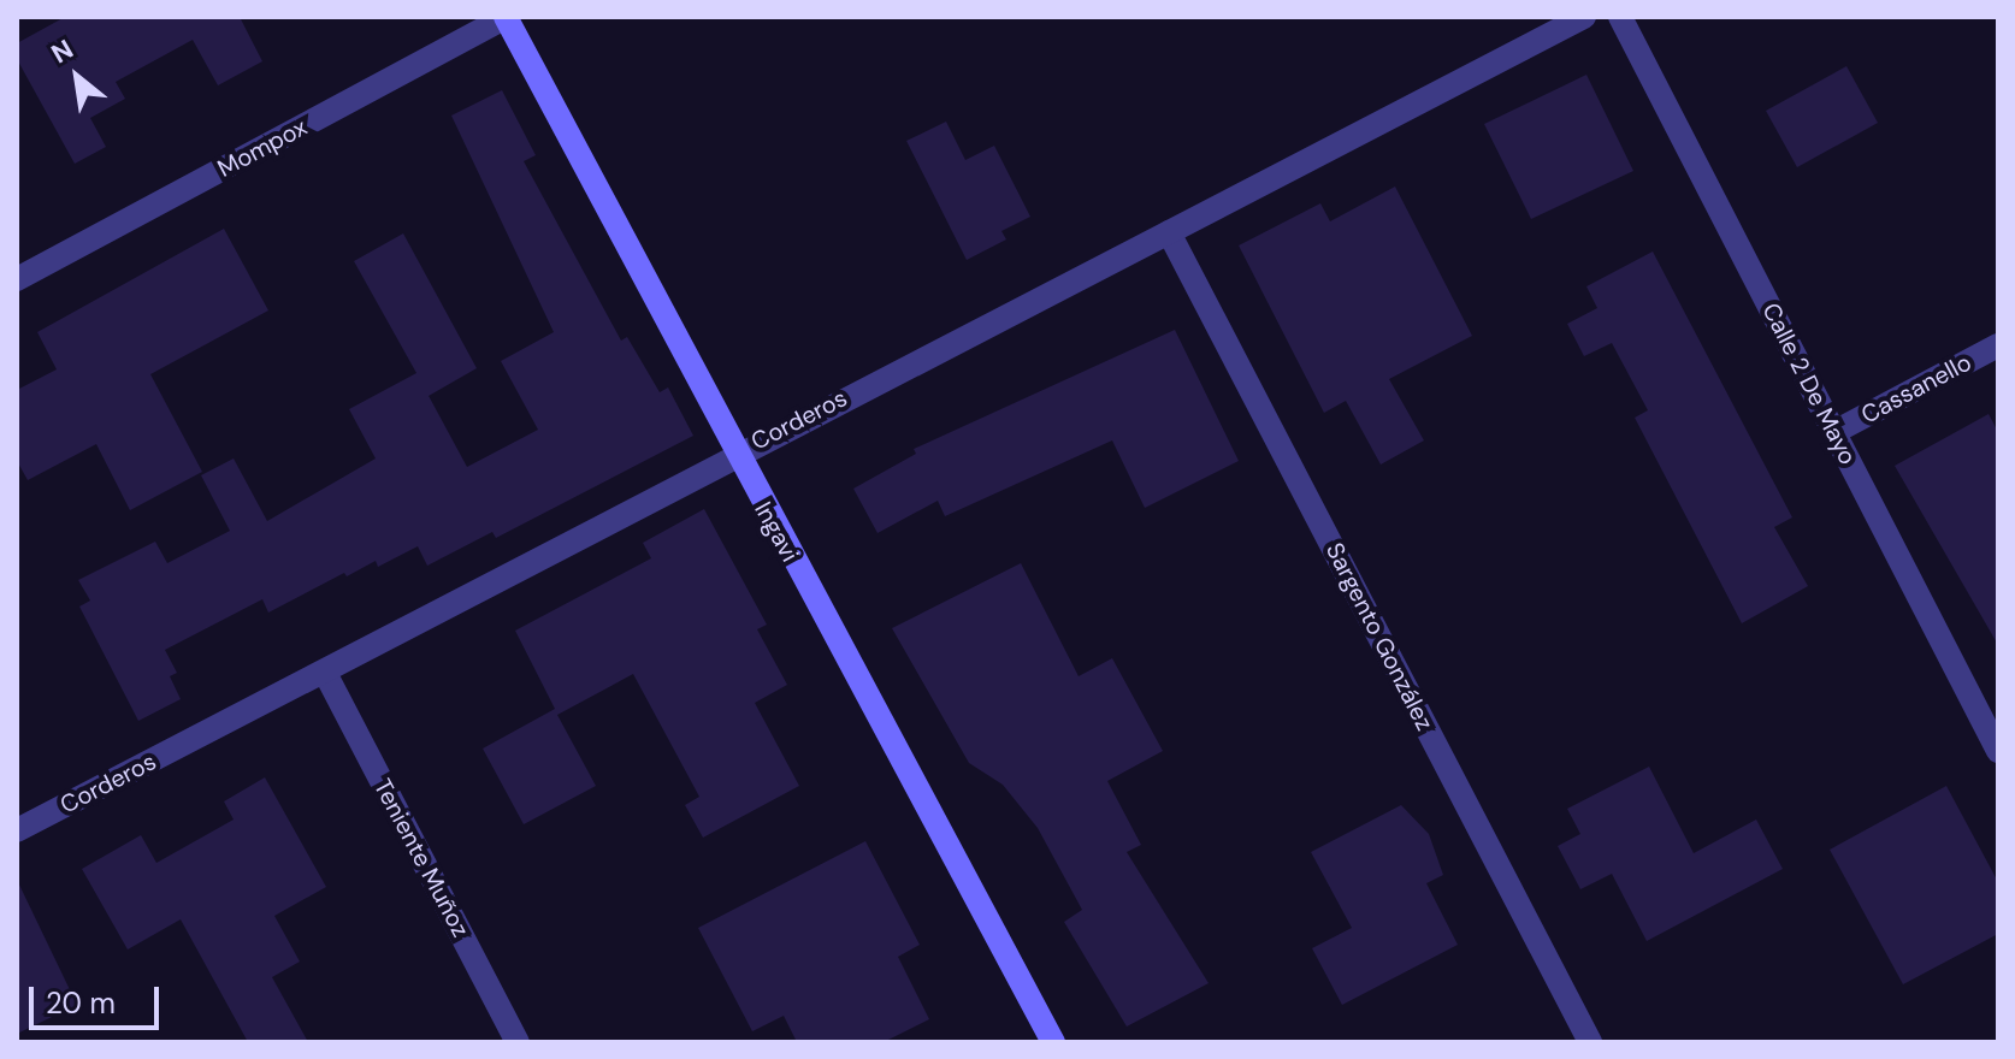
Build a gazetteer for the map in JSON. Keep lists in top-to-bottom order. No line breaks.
{"streets":{"main road":["Ingavi"],"street":["Mompox","Calle 2 De Mayo","Cassanello","Corderos","Sargento González","Teniente Muñoz"]},"crossings":[["Mompox","Ingavi"],["Calle 2 De Mayo","Cassanello"],["Corderos","Ingavi"],["Corderos","Sargento González"],["Corderos","Teniente Muñoz"]],"scale_bar":"20 m","north":"top left"}
